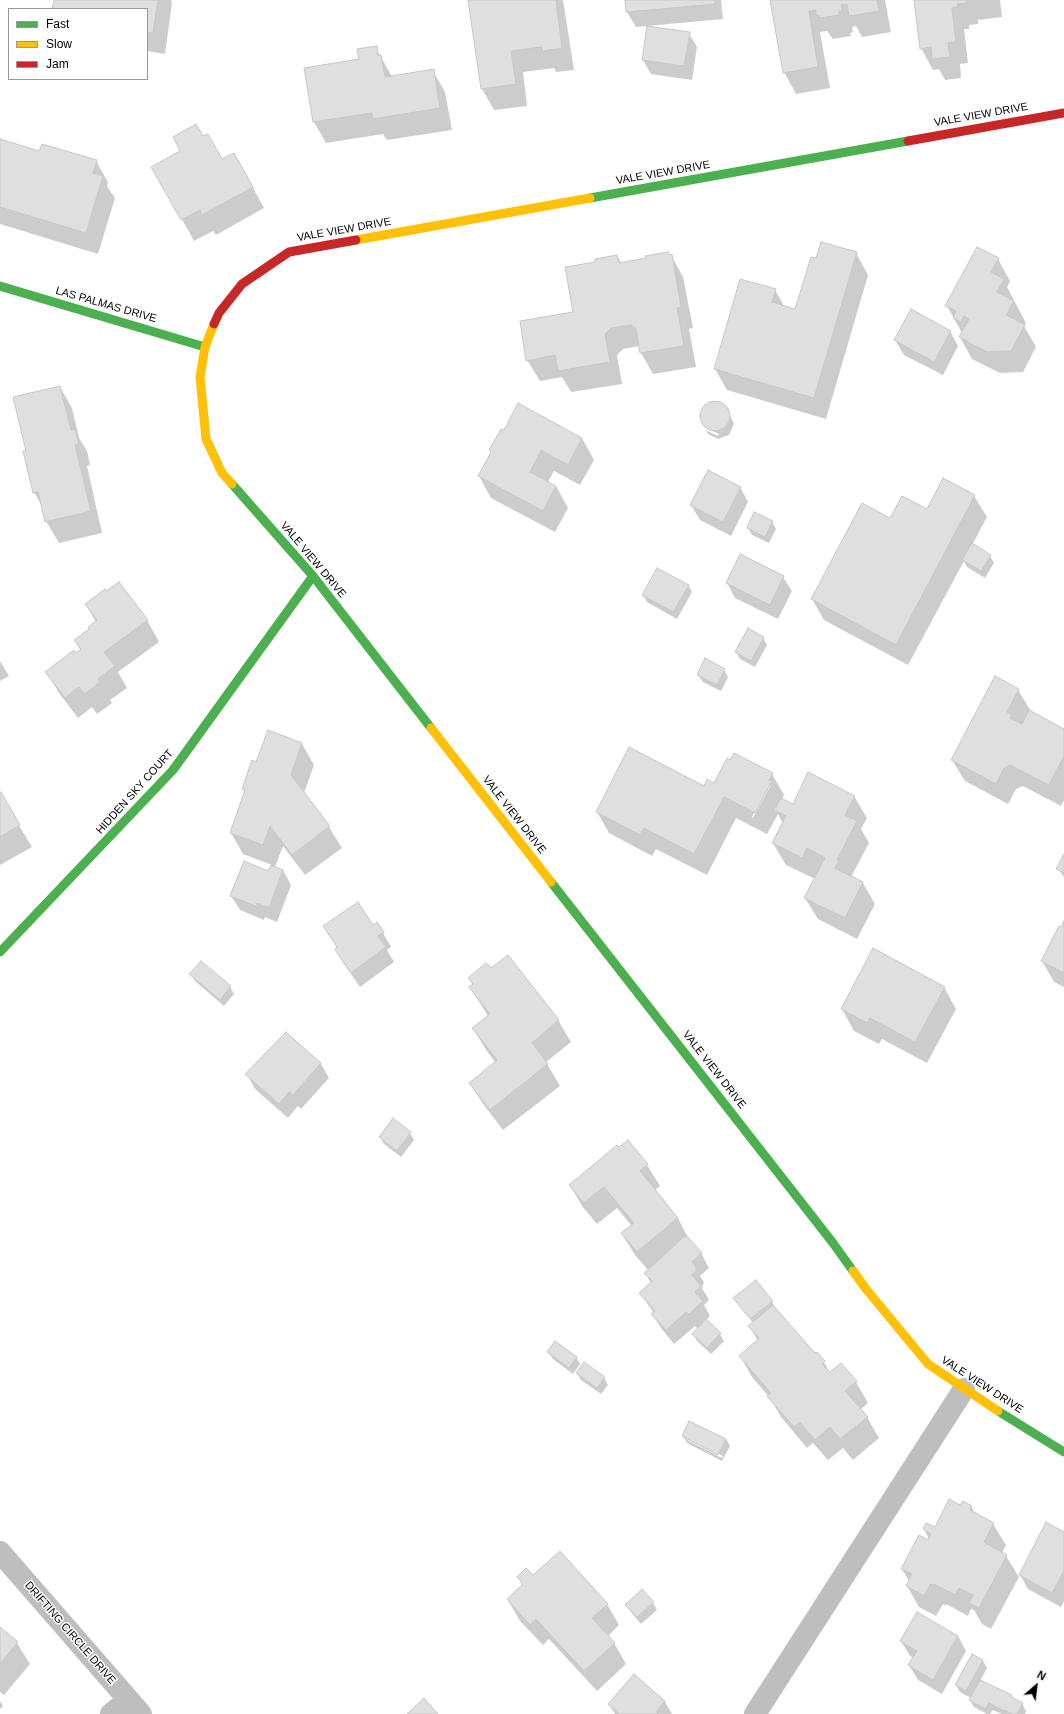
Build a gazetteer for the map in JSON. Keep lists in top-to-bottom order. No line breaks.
{"streets":{"street":["VALE VIEW DRIVE","LAS PALMAS DRIVE","HIDDEN SKY COURT","DRIFTING CIRCLE DRIVE"]},"crossings":[["VALE VIEW DRIVE","LAS PALMAS DRIVE"],["VALE VIEW DRIVE","HIDDEN SKY COURT"]],"legend":["Fast","Slow","Jam"],"north":"top right"}
